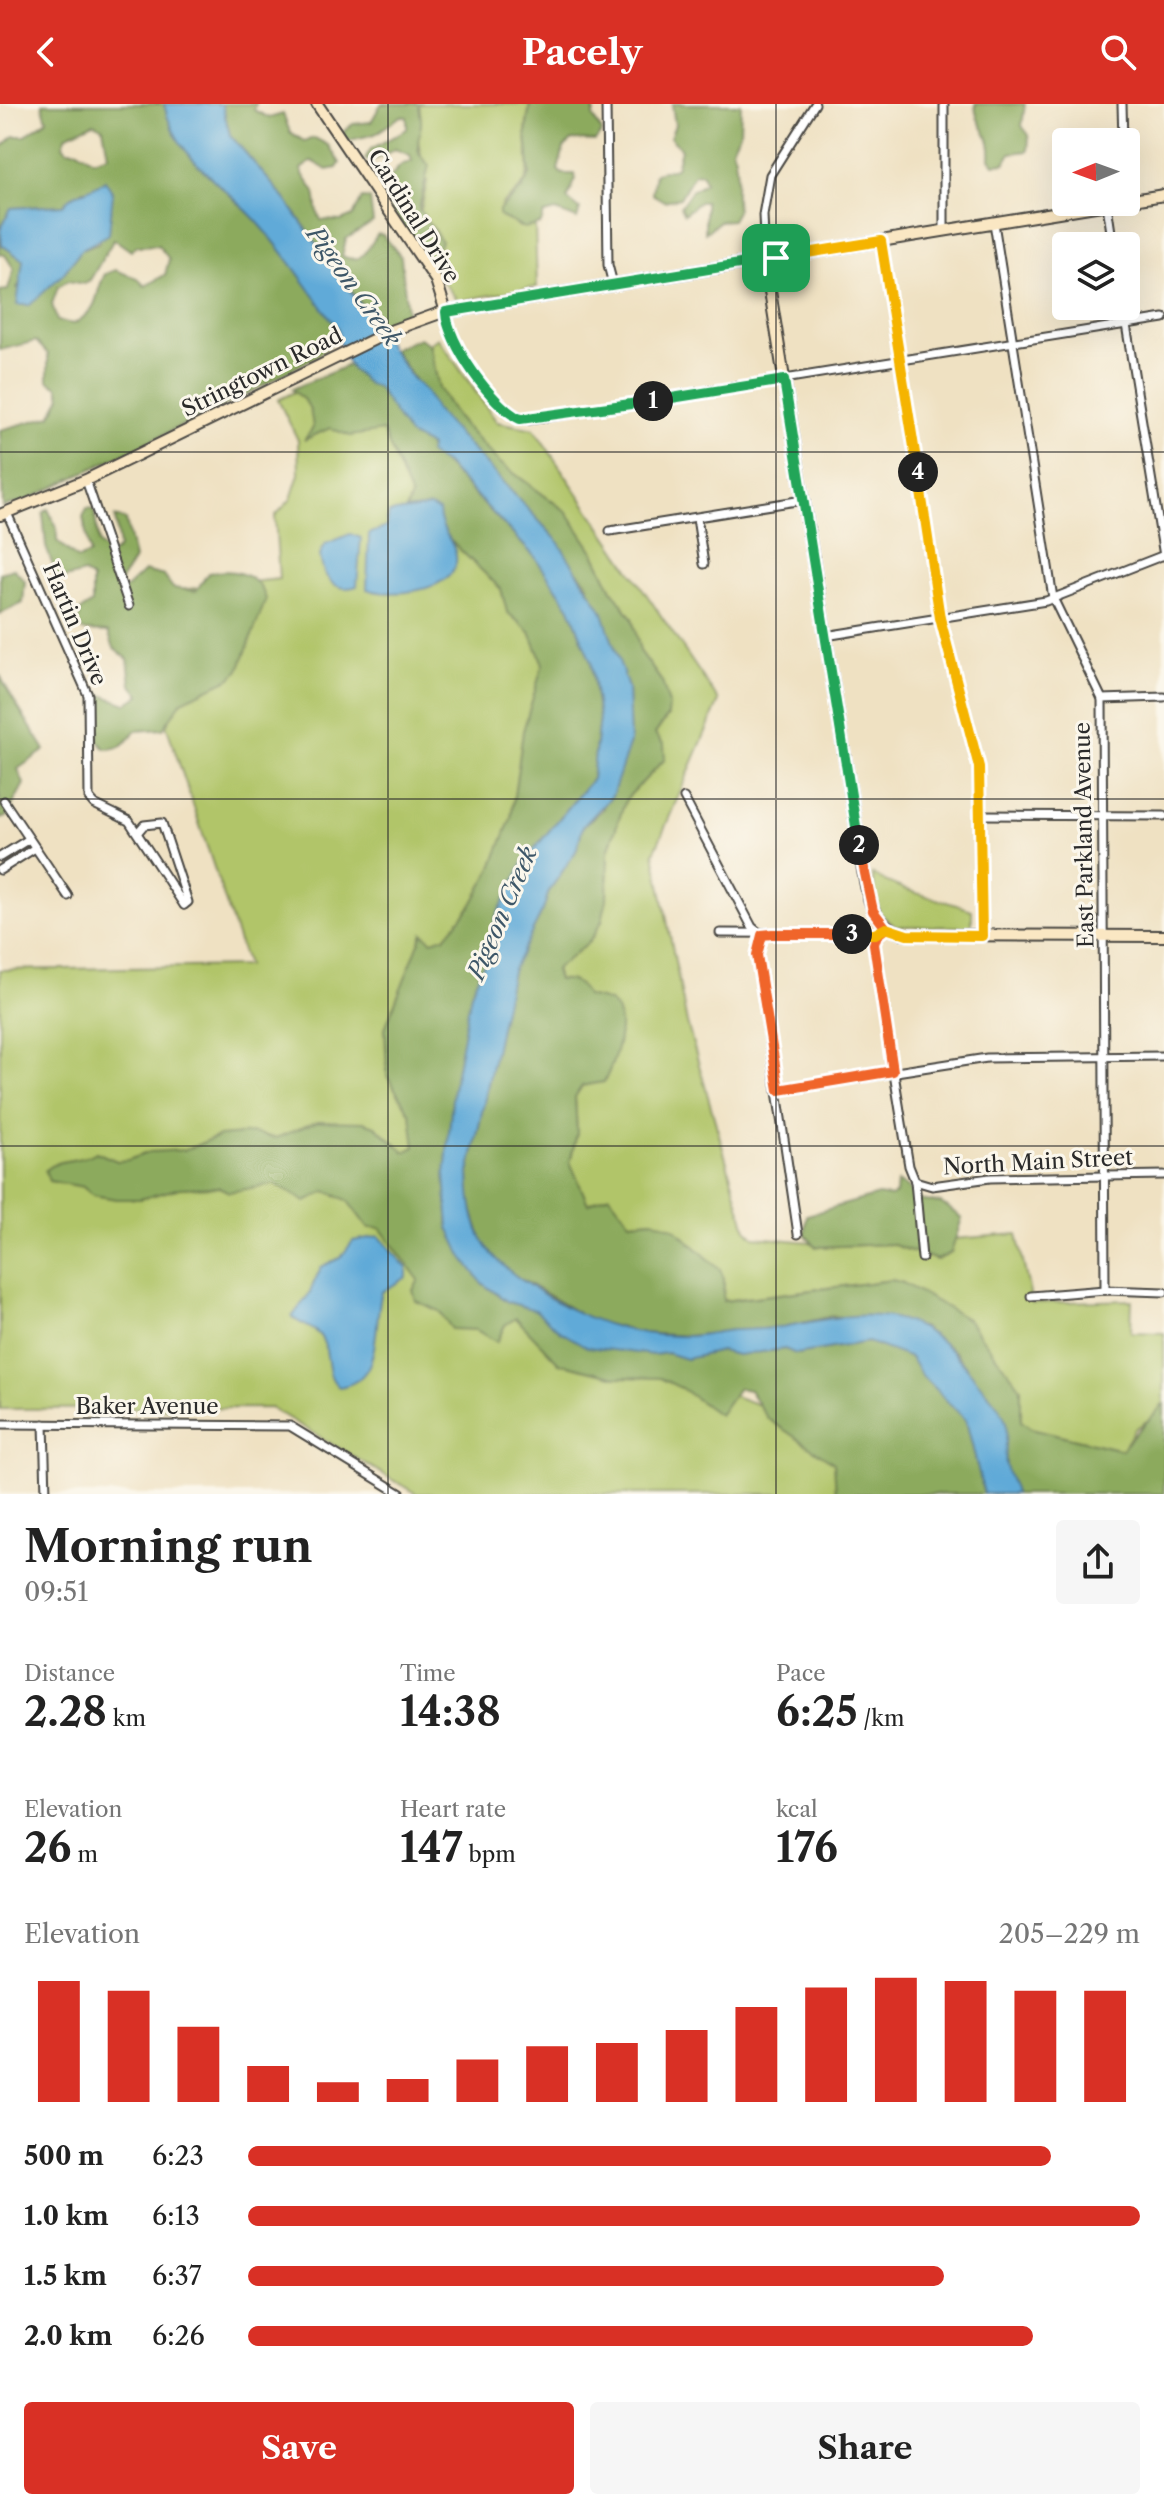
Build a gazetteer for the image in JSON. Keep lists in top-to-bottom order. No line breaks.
{"streets":{"main road":["Cardinal Drive","Stringtown Road"],"street":["Hartin Drive","East Parkland Avenue","North Main Street","Baker Avenue"]},"crossings":[["Cardinal Drive","Stringtown Road"],["Stringtown Road","Hartin Drive"],["Stringtown Road","East Parkland Avenue"],["East Parkland Avenue","North Main Street"]],"water":["Pigeon Creek"],"north":"left","page":{"header":"Pacely","pins":["1","4","2","3"],"heading":["Morning run","09:51"],"stats":[["Distance","2.28 km"],["Time","14:38"],["Pace","6:25 /km"],["Elevation","26 m"],["Heart rate","147 bpm"],["kcal","176"]],"chart":["Elevation","205–229 m"],"list":[{"name":"500 m","note":"6:23"},{"name":"1.0 km","note":"6:13"},{"name":"1.5 km","note":"6:37"},{"name":"2.0 km","note":"6:26"}],"buttons":["Save","Share"]}}
